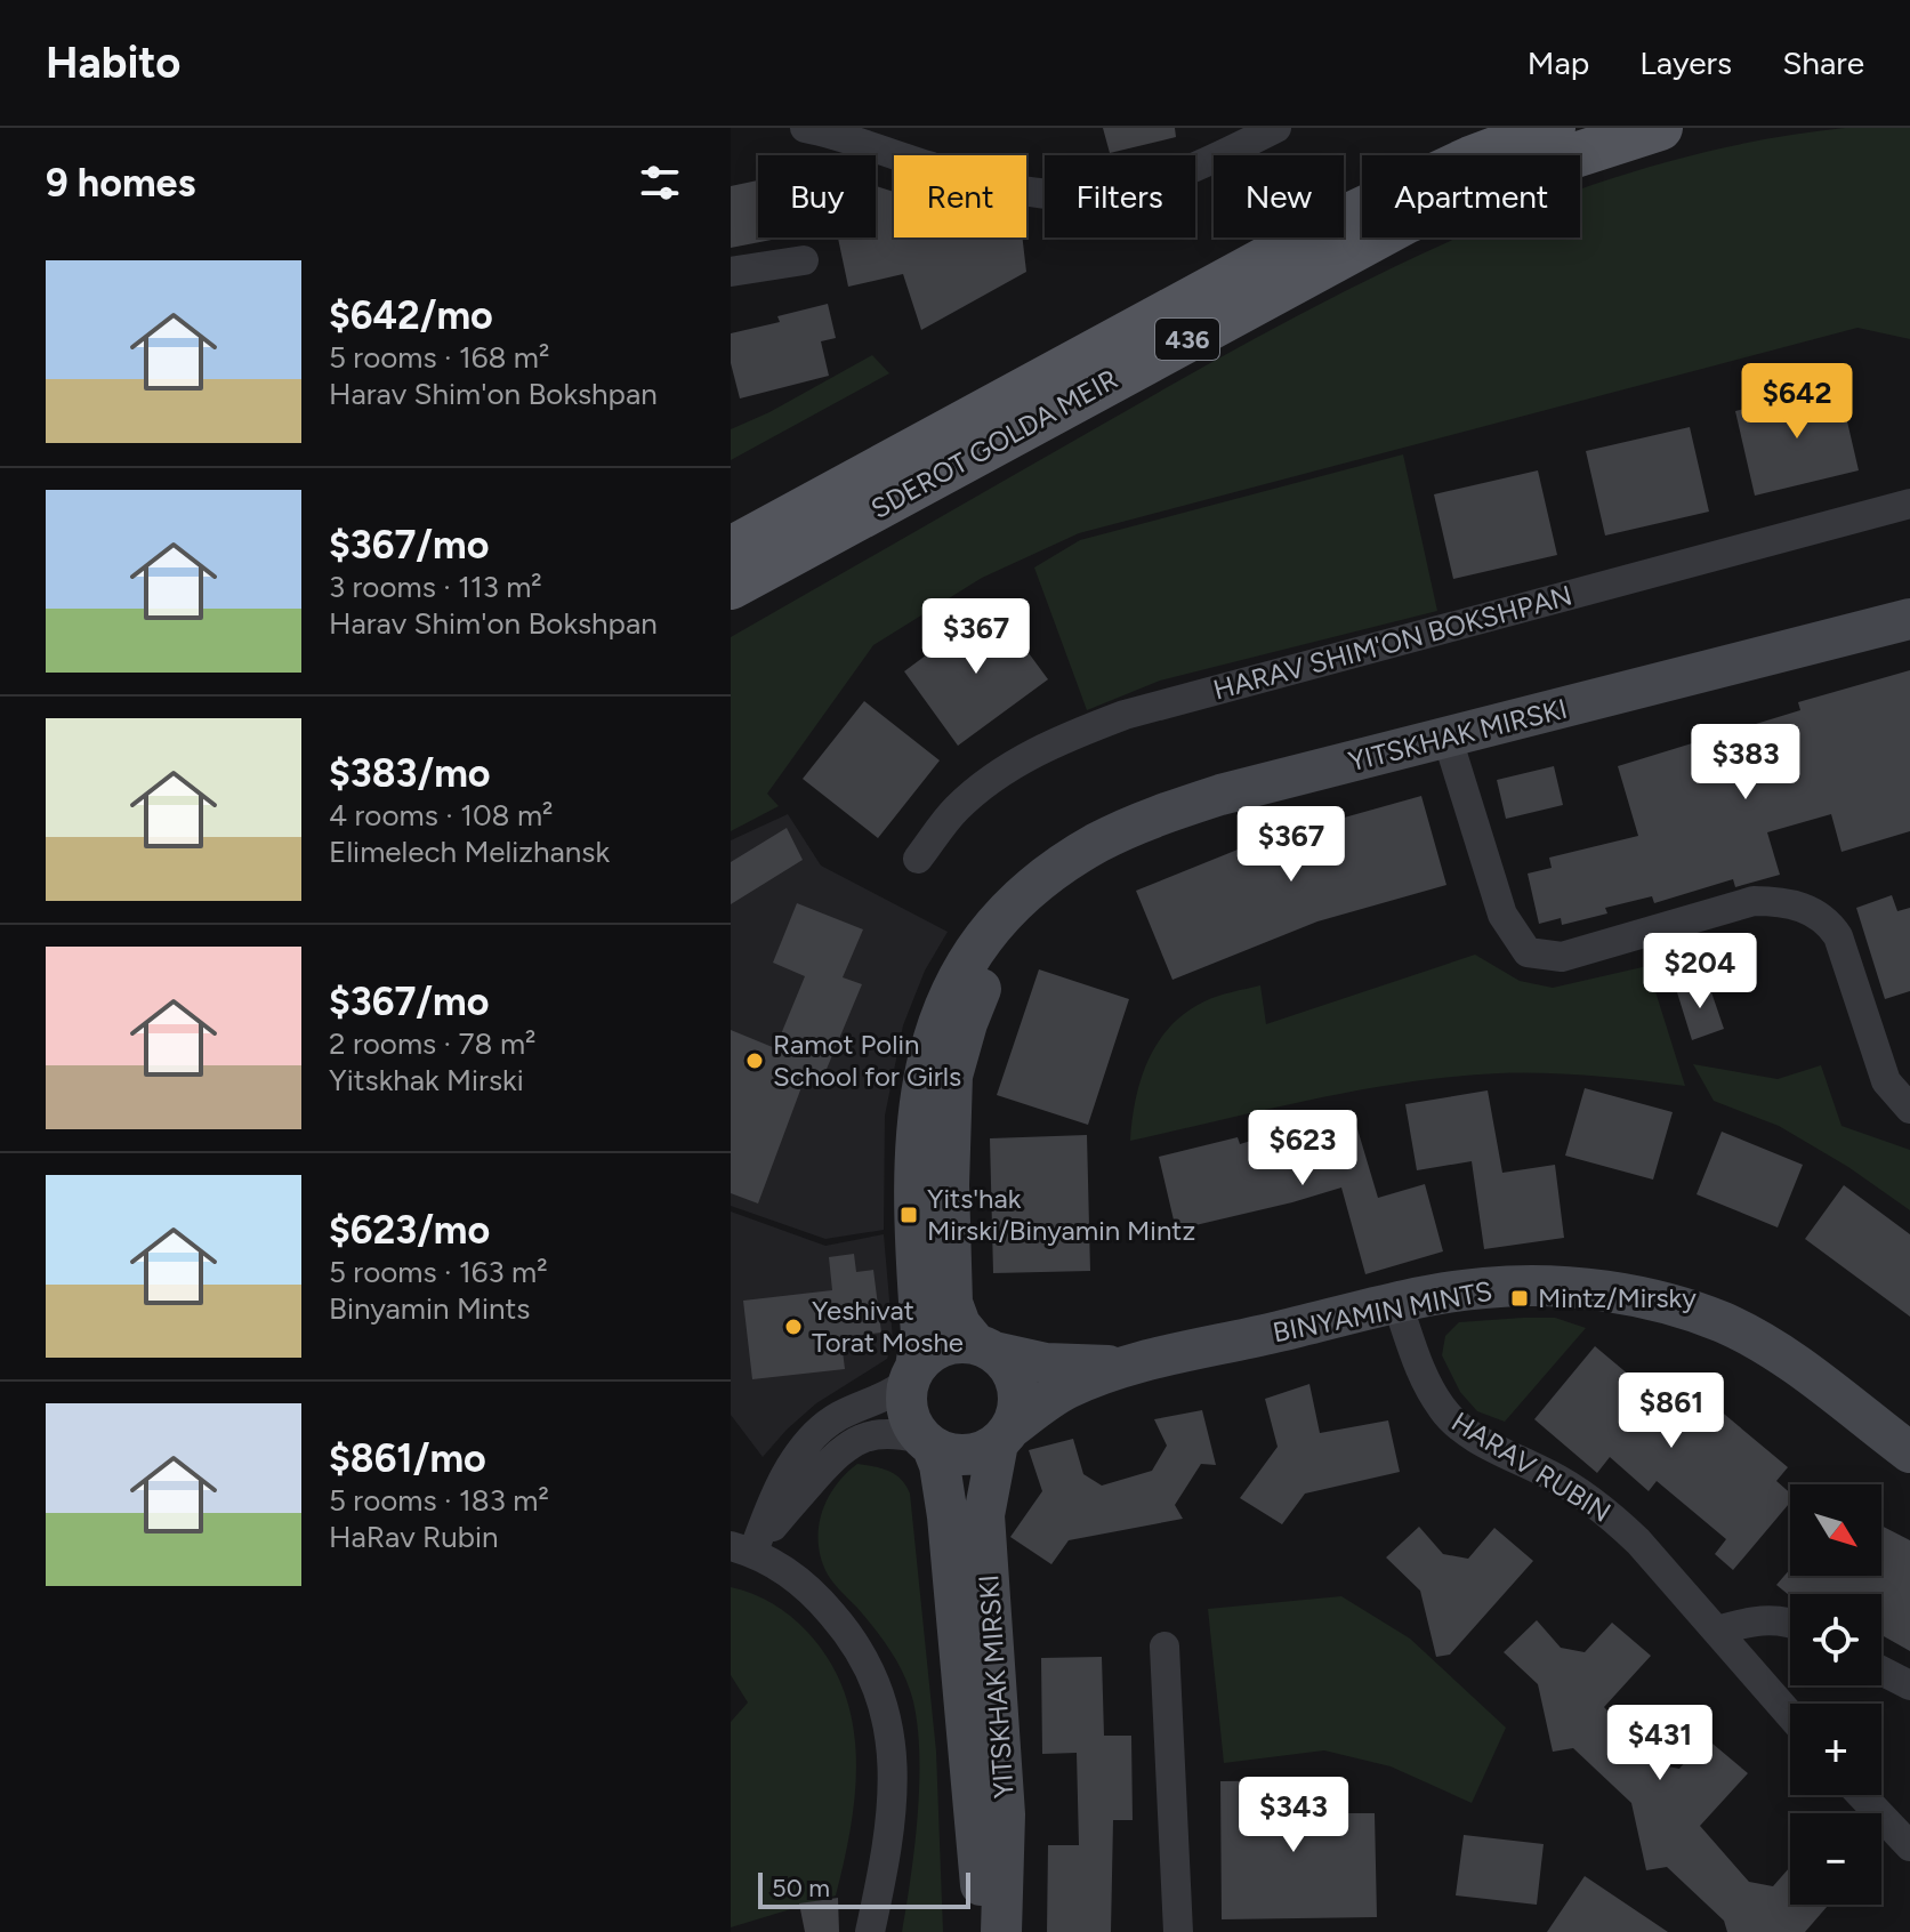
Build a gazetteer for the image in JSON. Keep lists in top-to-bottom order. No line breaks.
{"streets":{"main road":["436","SDEROT GOLDA MEIR"],"street":["HARAV SHIM'ON BOKSHPAN","YITSKHAK MIRSKI","BINYAMIN MINTS","HARAV RUBIN"]},"crossings":[["YITSKHAK MIRSKI","BINYAMIN MINTS"],["BINYAMIN MINTS","HARAV RUBIN"]],"places":{"other":["Ramot Polin School for Girls","Yeshivat Torat Moshe"],"transit":["Yits'hak Mirski/Binyamin Mintz","Mintz/Mirsky"]},"scale_bar":"50 m","north":"bottom right","page":{"header":"Habito","nav":["Map","Layers","Share"],"heading":"9 homes","chip":["Buy","Rent","Filters","New","Apartment"],"list":[{"name":"$642/mo","note":"5 rooms · 168 m² · Harav Shim'on Bokshpan"},{"name":"$367/mo","note":"3 rooms · 113 m² · Harav Shim'on Bokshpan"},{"name":"$383/mo","note":"4 rooms · 108 m² · Elimelech Melizhansk"},{"name":"$367/mo","note":"2 rooms · 78 m² · Yitskhak Mirski"},{"name":"$623/mo","note":"5 rooms · 163 m² · Binyamin Mints"},{"name":"$861/mo","note":"5 rooms · 183 m² · HaRav Rubin"}],"price":["$642","$367","$383","$367","$204","$623","$861","$431","$343"],"map_buttons":["+","−"],"scale":"50 m"}}
